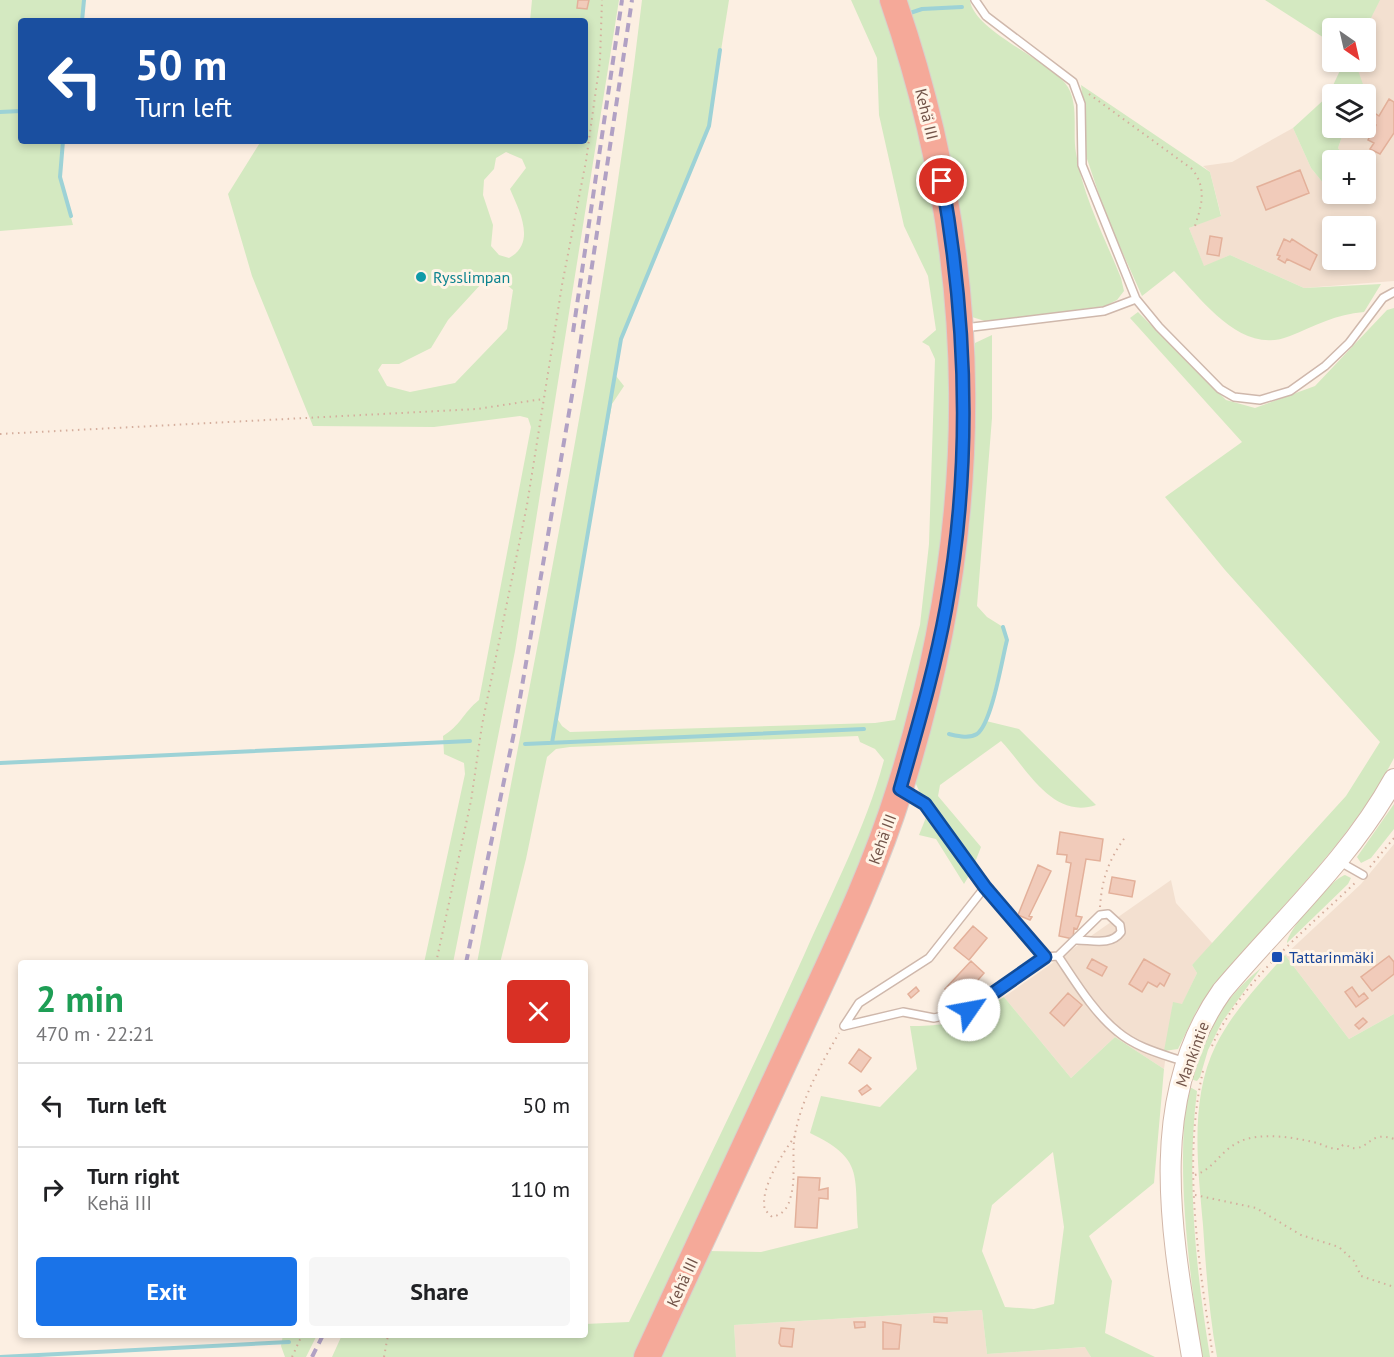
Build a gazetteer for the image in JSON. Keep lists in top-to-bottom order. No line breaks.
{"streets":{"highway":["Kehä III"],"street":["Mankintie"]},"places":{"other":["Rysslimpan"],"transit":["Tattarinmäki"]},"north":"bottom right","page":{"map_buttons":["+","−"],"turn":["50 m","Turn left"],"heading":["2 min","470 m · 22:21"],"list":[{"name":"Turn left","value":"50 m"},{"name":"Turn right","note":"Kehä III","value":"110 m"}],"buttons":["Exit","Share"]}}
